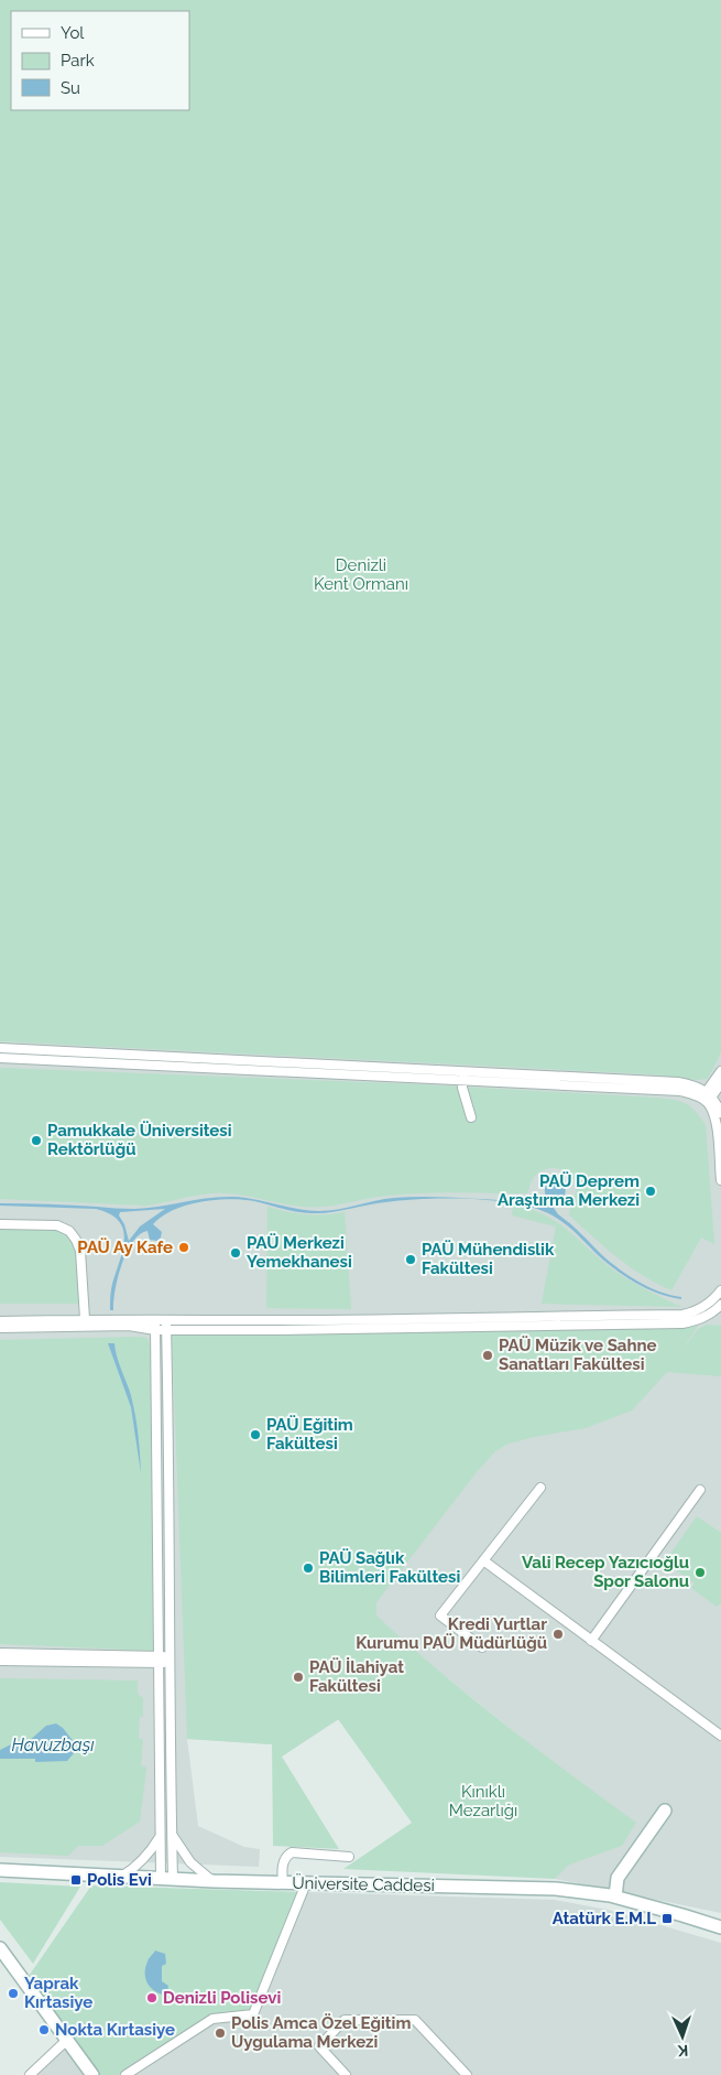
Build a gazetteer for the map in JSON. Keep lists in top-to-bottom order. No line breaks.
{"streets":{"main road":["Üniversite Caddesi"]},"water":["Havuzbaşı"],"parks":["Denizli Kent Ormanı","Kınıklı Mezarlığı"],"places":{"other":["Pamukkale Üniversitesi Rektörlüğü","PAÜ Deprem Araştırma Merkezi","PAÜ Ay Kafe","PAÜ Merkezi Yemekhanesi","PAÜ Mühendislik Fakültesi","PAÜ Müzik ve Sahne Sanatları Fakültesi","PAÜ Eğitim Fakültesi","PAÜ Sağlık Bilimleri Fakültesi","Vali Recep Yazıcıoğlu Spor Salonu","Kredi Yurtlar Kurumu PAÜ Müdürlüğü","PAÜ İlahiyat Fakültesi","Yaprak Kırtasiye","Denizli Polisevi","Nokta Kırtasiye","Polis Amca Özel Eğitim Uygulama Merkezi"],"transit":["Polis Evi","Atatürk E.M.L"]},"legend":["Yol","Park","Su"],"north":"bottom"}
